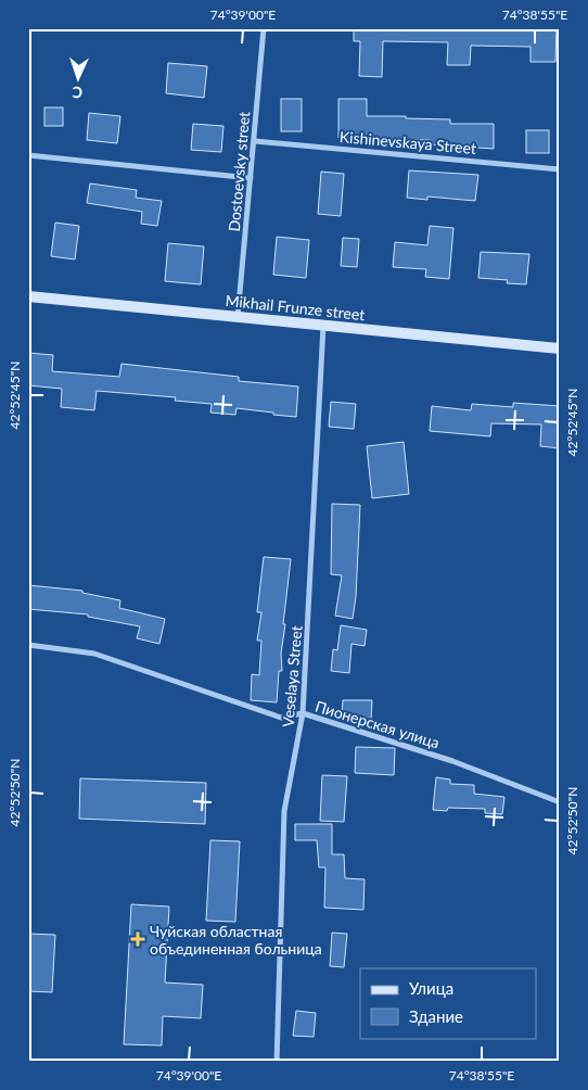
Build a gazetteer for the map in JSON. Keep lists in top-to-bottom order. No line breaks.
{"streets":{"main road":["Mikhail Frunze street"],"street":["Kishinevskaya Street","Dostoevsky street","Veselaya Street","Пионерская улица"]},"crossings":[["Kishinevskaya Street","Dostoevsky street"],["Dostoevsky street","Mikhail Frunze street"],["Mikhail Frunze street","Veselaya Street"],["Veselaya Street","Пионерская улица"]],"places":{"health":["Чуйская областная объединенная больница"]},"legend":["Улица","Здание"],"north":"bottom","coordinates":["74°39'00\"E","74°38'55\"E","42°52'45\"N","42°52'50\"N"]}
